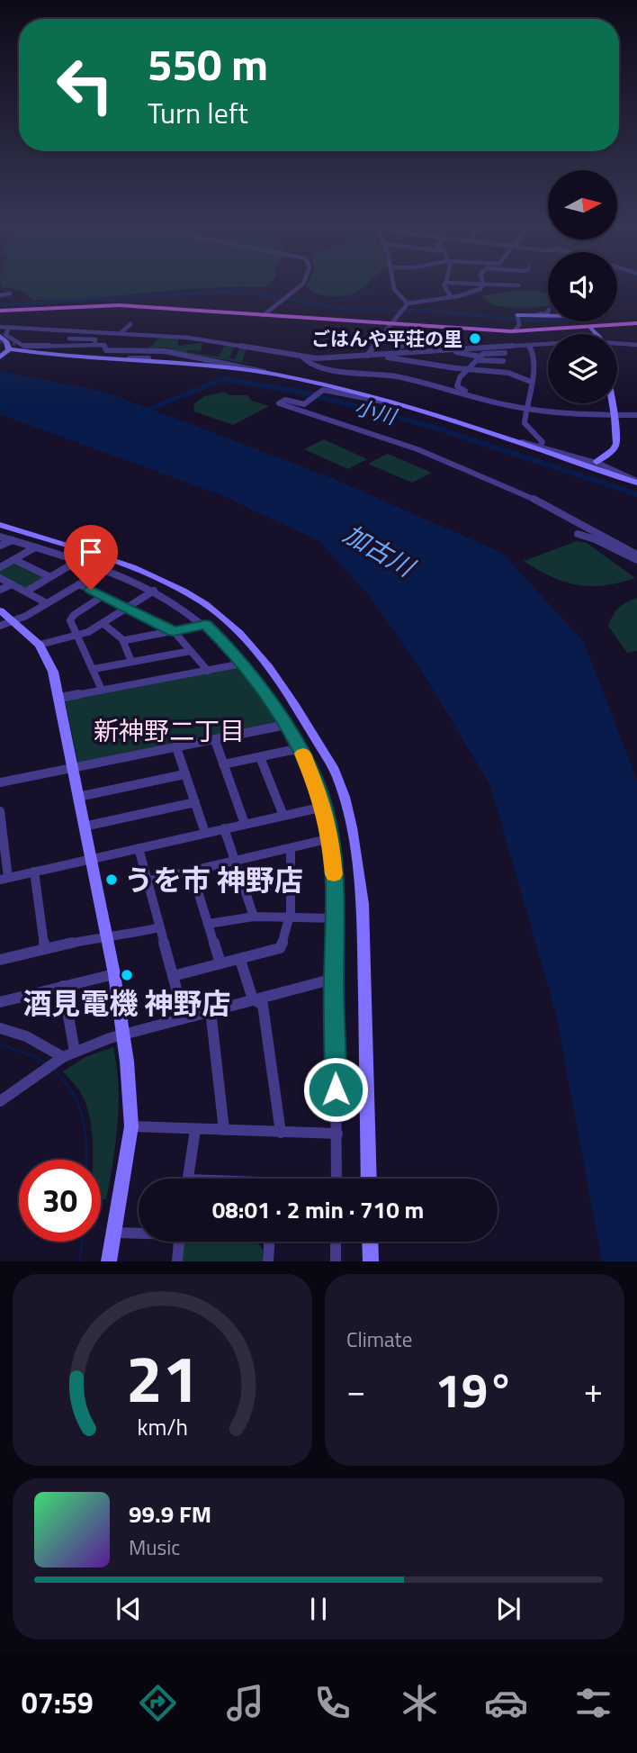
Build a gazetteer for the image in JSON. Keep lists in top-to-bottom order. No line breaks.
{"districts":["新神野二丁目"],"water":["小川","加古川"],"places":["ごはんや平荘の里","うを市 神野店","酒見電機 神野店"],"north":"right","page":{"turn":["550 m","Turn left"],"limit":"30","trip":"08:01 · 2 min · 710 m","tile":"Climate","heat":["−","19°","+"],"song":["99.9 FM","Music"],"tabs":"07:59","gauge":["21","km/h"]}}
